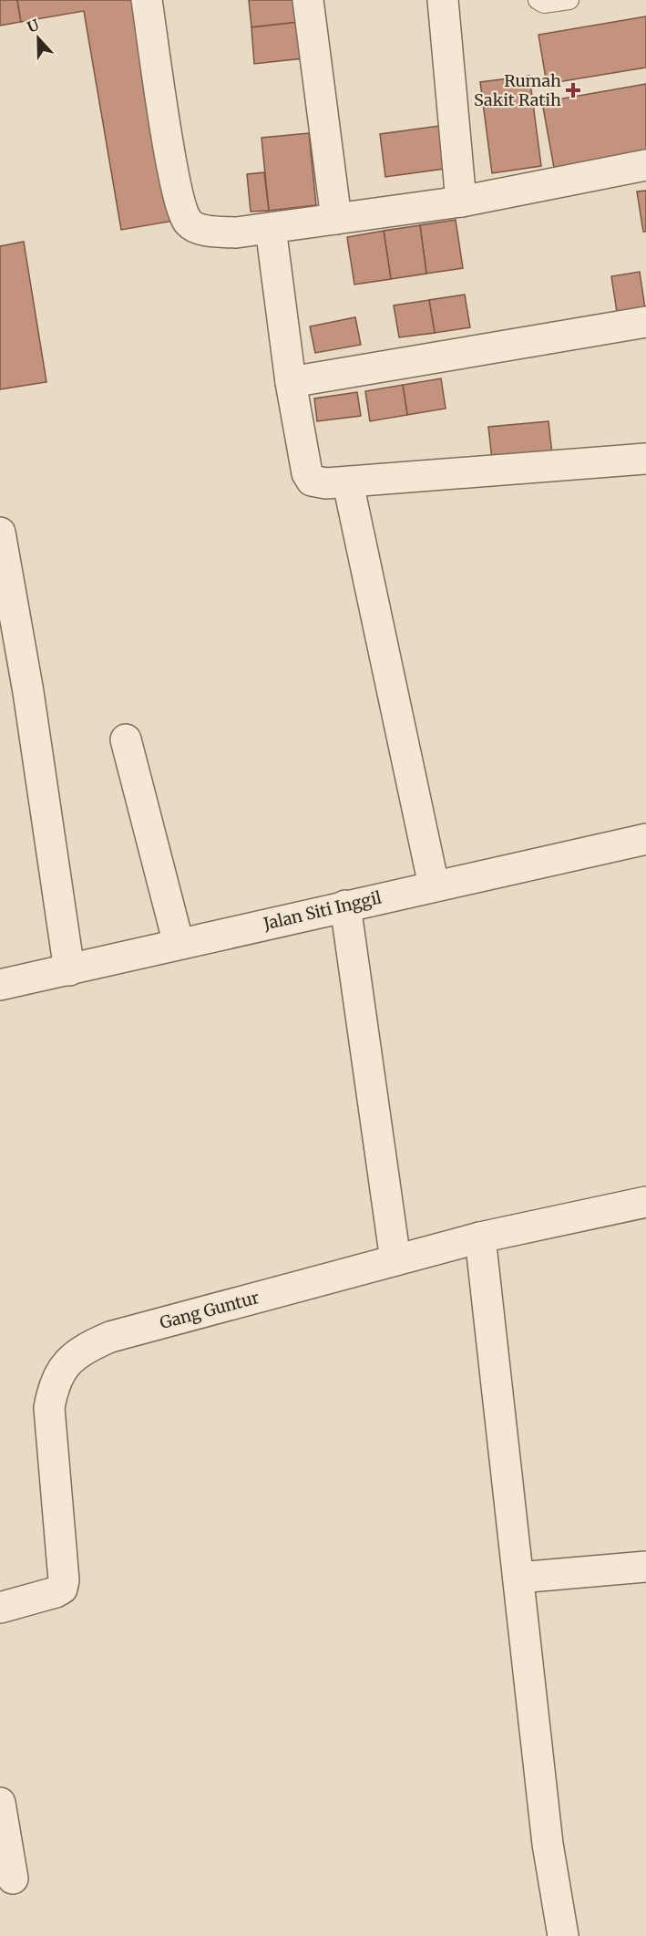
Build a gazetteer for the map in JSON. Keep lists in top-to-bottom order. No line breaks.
{"streets":{"street":["Jalan Siti Inggil","Gang Guntur"]},"places":{"health":["Rumah Sakit Ratih"]},"north":"top"}
